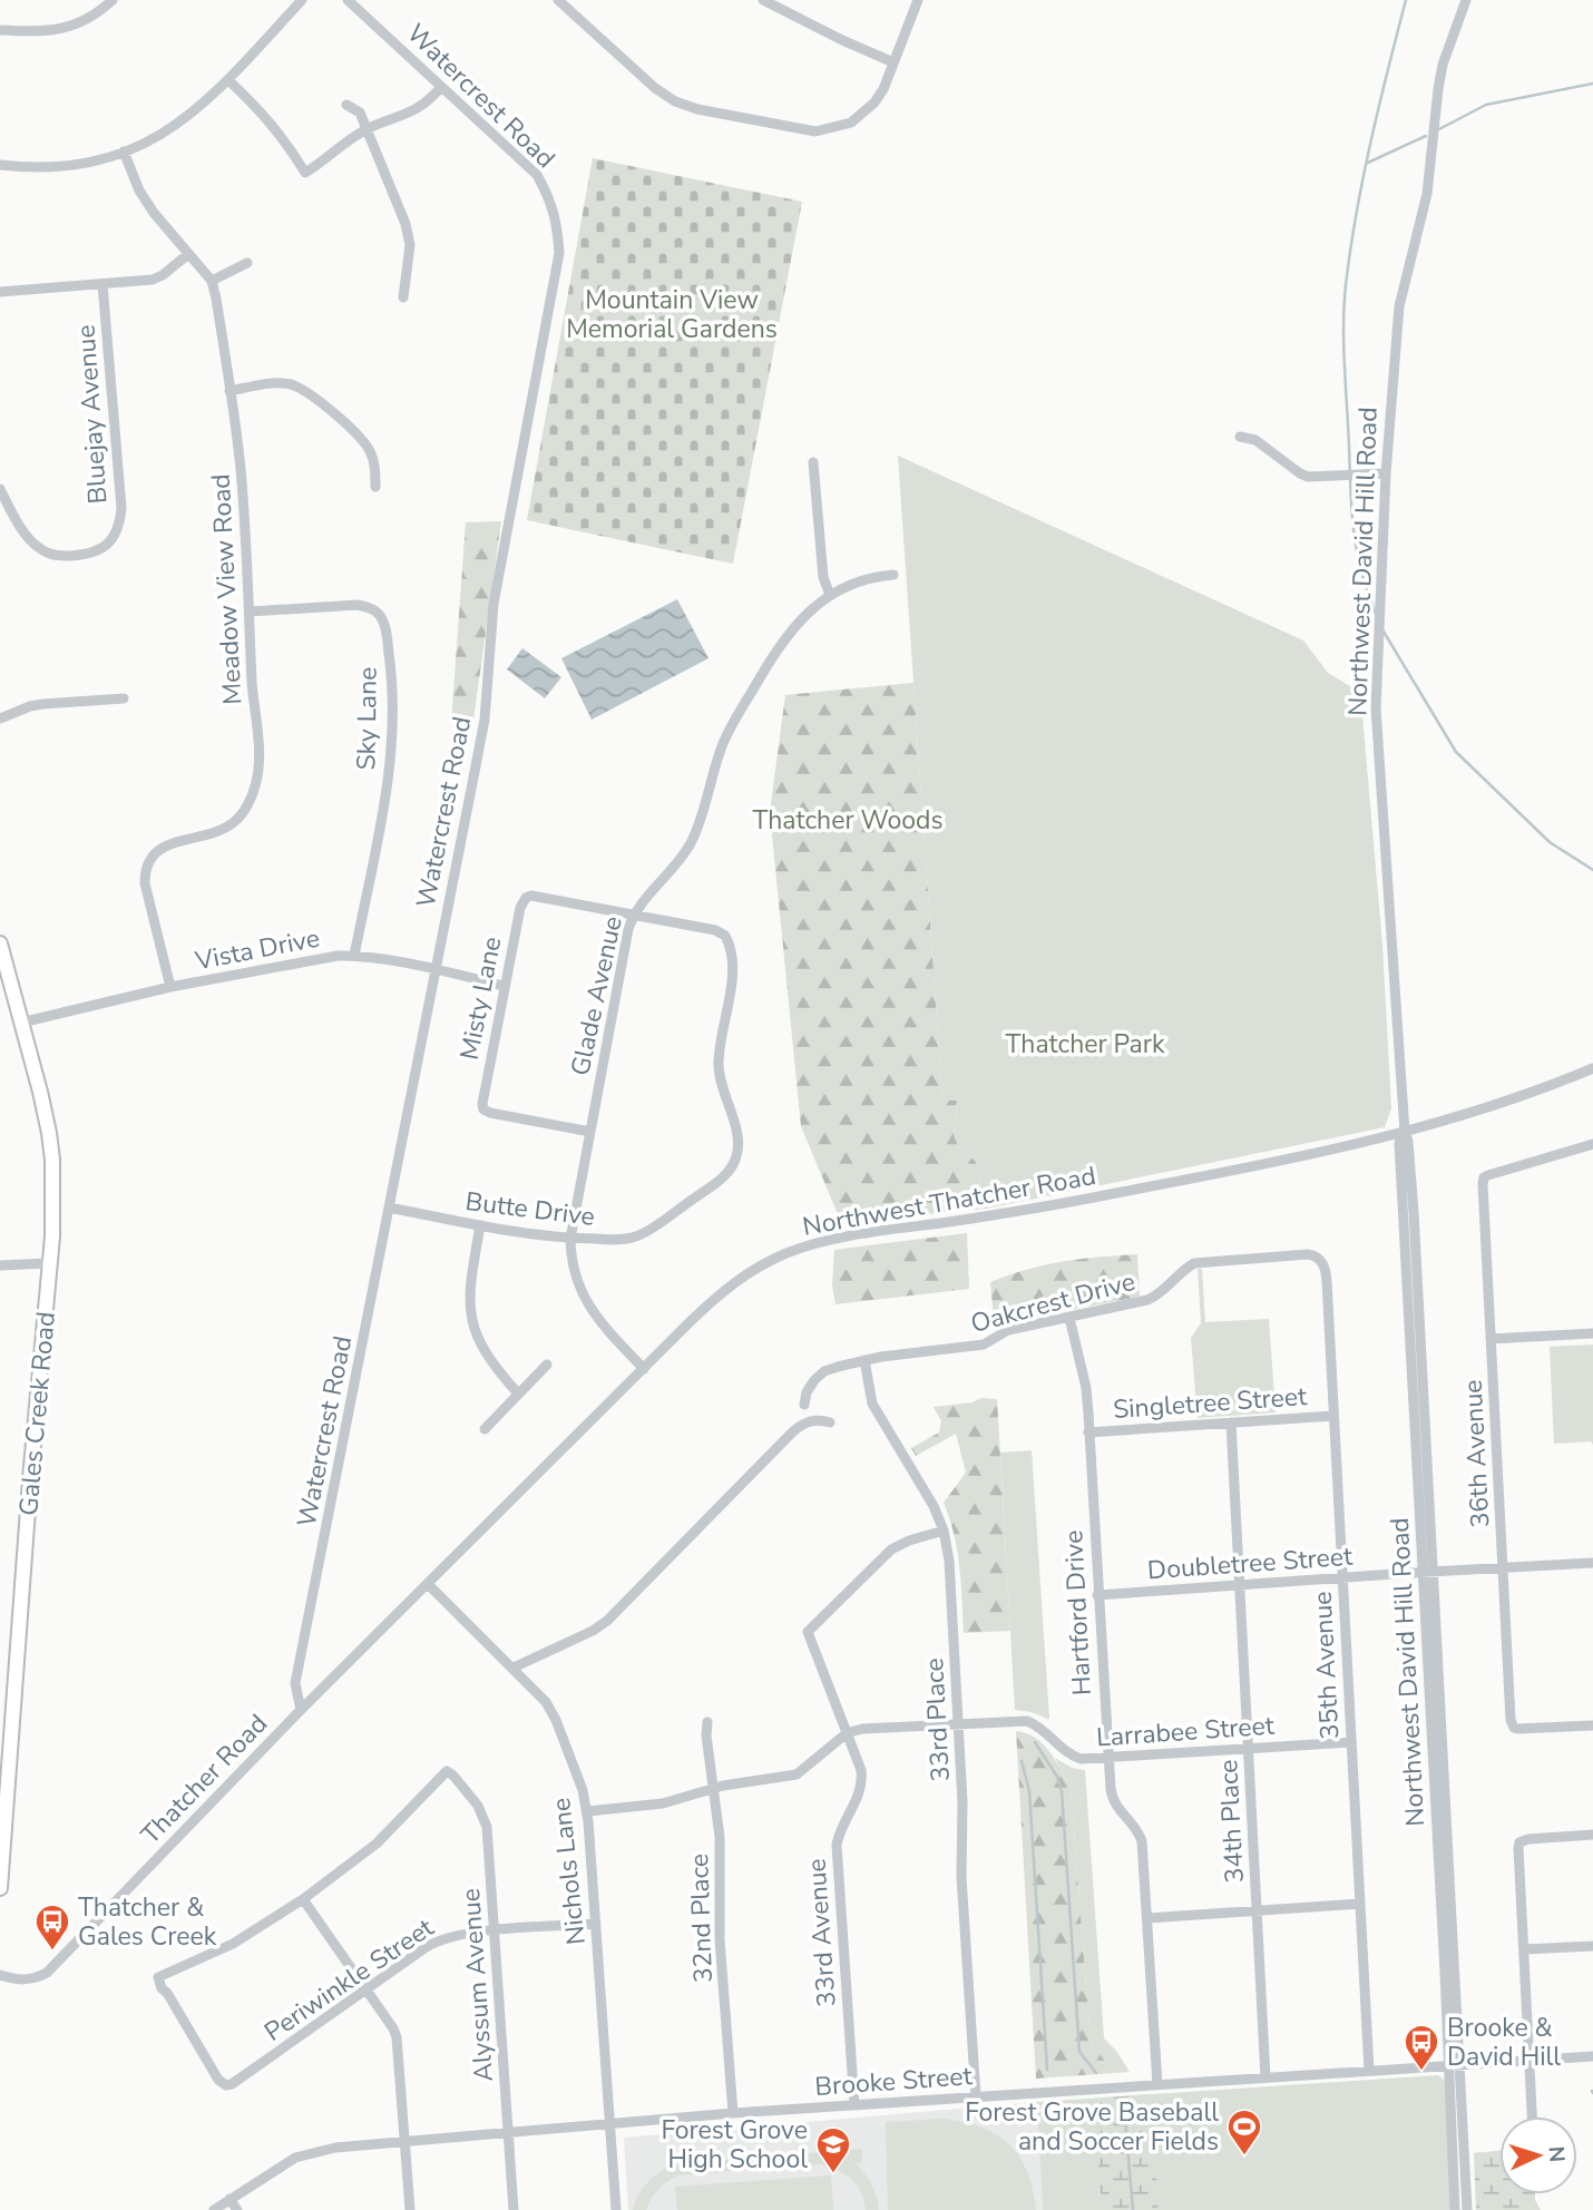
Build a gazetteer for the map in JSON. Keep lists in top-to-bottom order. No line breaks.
{"streets":{"main road":["Gales Creek Road"],"street":["Watercrest Road","Bluejay Avenue","Northwest David Hill Road","Meadow View Road","Sky Lane","Vista Drive","Glade Avenue","Misty Lane","Northwest Thatcher Road","Butte Drive","Oakcrest Drive","Singletree Street","36th Avenue","Doubletree Street","Hartford Drive","35th Avenue","33rd Place","Larrabee Street","Thatcher Road","34th Place","Nichols Lane","32nd Place","33rd Avenue","Periwinkle Street","Alyssum Avenue","Brooke Street"]},"crossings":[["Watercrest Road","Vista Drive"],["Watercrest Road","Butte Drive"],["Watercrest Road","Thatcher Road"],["Northwest David Hill Road","Northwest Thatcher Road"],["Northwest David Hill Road","Doubletree Street"],["Northwest David Hill Road","Brooke Street"],["Meadow View Road","Sky Lane"],["Meadow View Road","Vista Drive"],["Sky Lane","Vista Drive"],["Vista Drive","Misty Lane"],["Vista Drive","Gales Creek Road"],["Glade Avenue","Misty Lane"],["Glade Avenue","Northwest Thatcher Road"],["Glade Avenue","Butte Drive"],["Misty Lane","Butte Drive"],["Northwest Thatcher Road","Thatcher Road"],["Northwest Thatcher Road","Nichols Lane"],["Oakcrest Drive","Hartford Drive"],["Oakcrest Drive","35th Avenue"],["Oakcrest Drive","33rd Place"],["Singletree Street","Hartford Drive"],["Singletree Street","35th Avenue"],["Singletree Street","34th Place"],["36th Avenue","Doubletree Street"],["Doubletree Street","Hartford Drive"],["Doubletree Street","35th Avenue"],["Doubletree Street","34th Place"],["Hartford Drive","Larrabee Street"],["Hartford Drive","Brooke Street"],["35th Avenue","Larrabee Street"],["35th Avenue","Brooke Street"],["33rd Place","Larrabee Street"],["33rd Place","33rd Avenue"],["33rd Place","Brooke Street"],["Larrabee Street","34th Place"],["Larrabee Street","33rd Avenue"],["Thatcher Road","Nichols Lane"],["34th Place","Brooke Street"],["Nichols Lane","Periwinkle Street"],["Nichols Lane","Brooke Street"],["32nd Place","Brooke Street"],["33rd Avenue","Brooke Street"],["Periwinkle Street","Alyssum Avenue"],["Alyssum Avenue","Brooke Street"]],"parks":["Mountain View Memorial Gardens","Thatcher Woods","Thatcher Park"],"places":{"bus stop":["Thatcher & Gales Creek","Brooke & David Hill"],"sports":["Forest Grove Baseball and Soccer Fields"],"school or university":["Forest Grove High School"]},"north":"right"}
